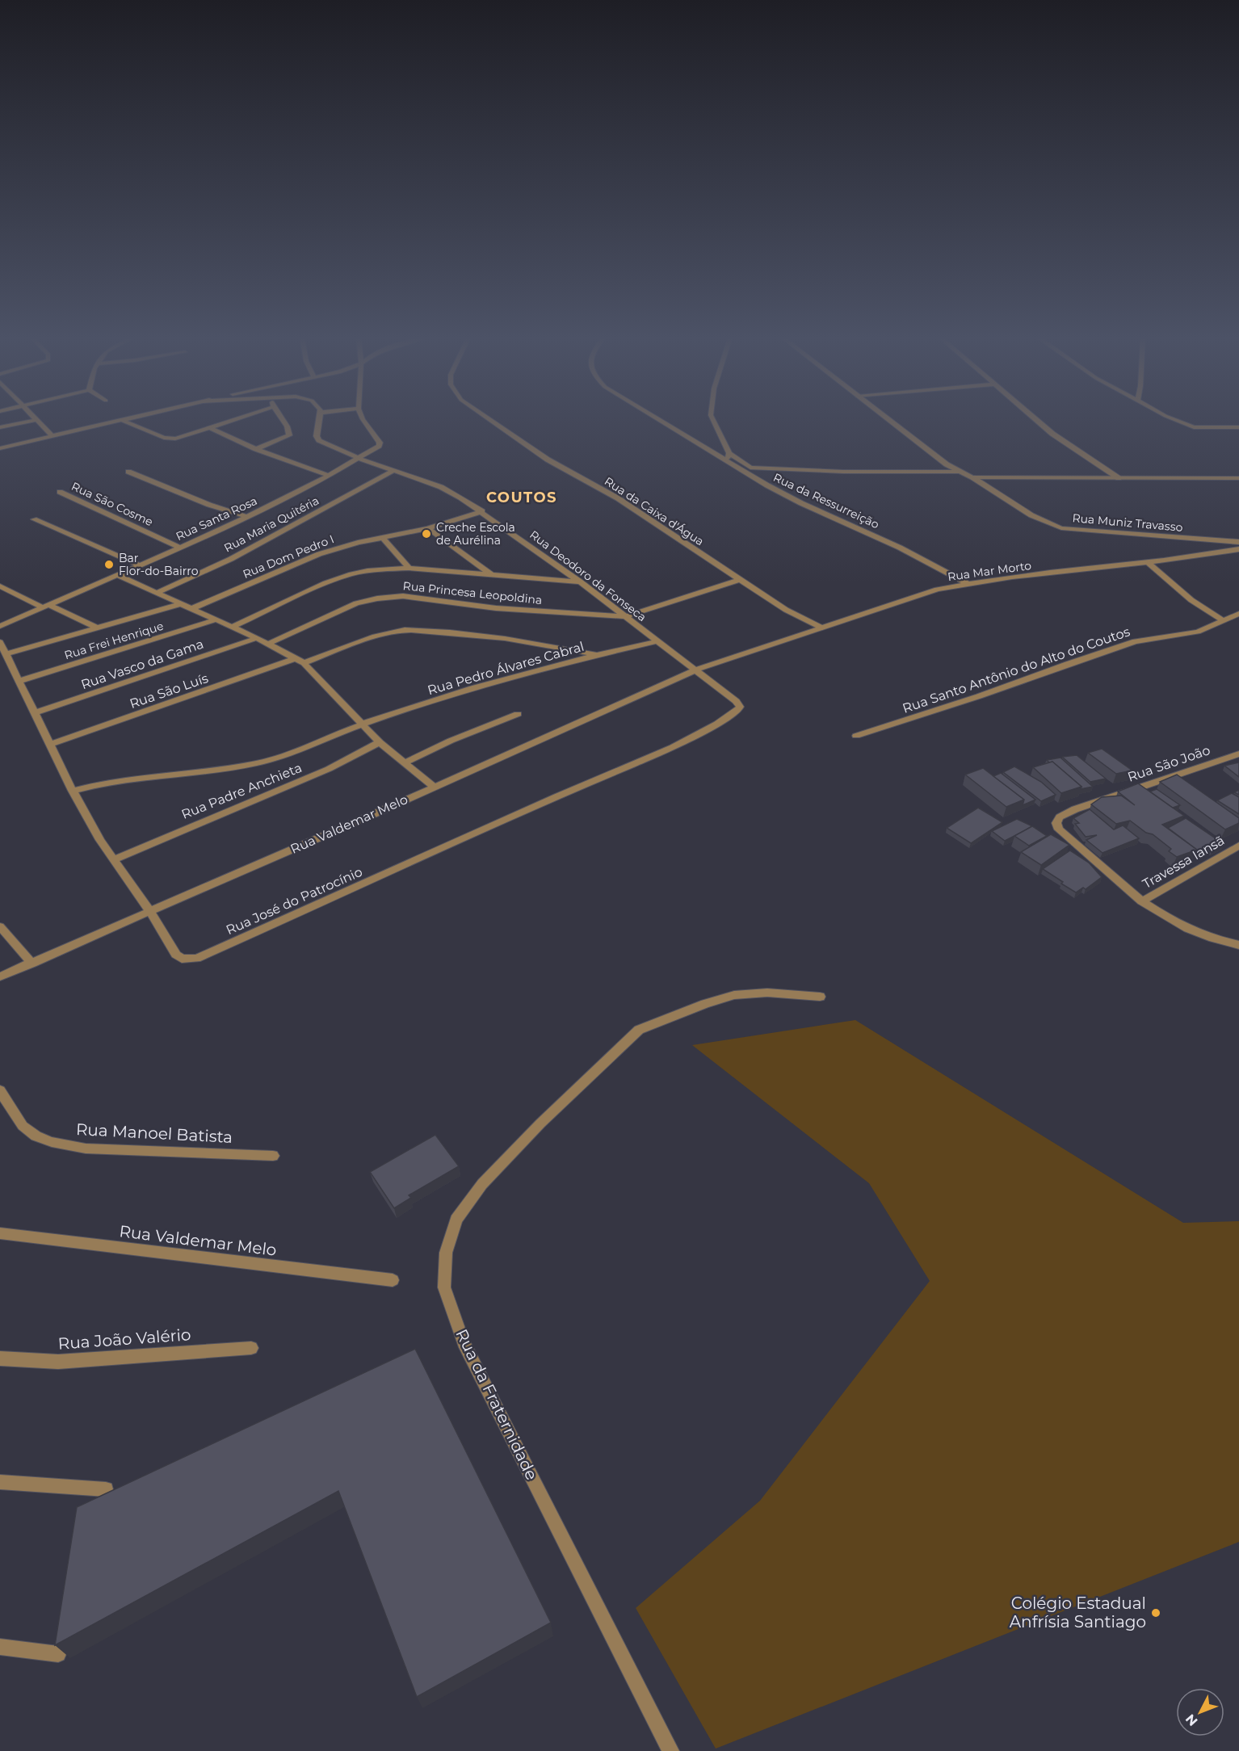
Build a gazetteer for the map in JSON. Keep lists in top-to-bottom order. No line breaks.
{"streets":{"street":["Rua da Ressurreição","Rua São Cosme","Rua da Caixa d'Água","Rua Santa Rosa","Rua Muniz Travasso","Rua Maria Quitéria","Rua Dom Pedro I","Rua Mar Morto","Rua Deodoro da Fonseca","Rua Princesa Leopoldina","Rua Frei Henrique","Rua Vasco da Gama","Rua Pedro Álvares Cabral","Rua Santo Antônio do Alto do Coutos","Rua São Luís","Rua São João","Rua Padre Anchieta","Rua Valdemar Melo","Travessa Iansã","Rua José do Patrocínio","Rua Manoel Batista","Rua João Valério","Rua da Fraternidade"]},"crossings":[["Rua da Ressurreição","Rua Mar Morto"],["Rua São Cosme","Rua Santa Rosa"],["Rua da Caixa d'Água","Rua Mar Morto"],["Rua Santa Rosa","Rua Deodoro da Fonseca"],["Rua Maria Quitéria","Rua Deodoro da Fonseca"],["Rua Dom Pedro I","Rua Deodoro da Fonseca"],["Rua Mar Morto","Rua Deodoro da Fonseca"],["Rua Mar Morto","Rua Valdemar Melo"],["Rua Deodoro da Fonseca","Rua Princesa Leopoldina"],["Rua Deodoro da Fonseca","Rua Pedro Álvares Cabral"],["Rua Deodoro da Fonseca","Rua Valdemar Melo"],["Rua Deodoro da Fonseca","Rua José do Patrocínio"],["Rua Frei Henrique","Rua José do Patrocínio"],["Rua Vasco da Gama","Rua José do Patrocínio"],["Rua Pedro Álvares Cabral","Rua José do Patrocínio"],["Rua São Luís","Rua José do Patrocínio"],["Rua São João","Travessa Iansã"],["Rua Padre Anchieta","Rua José do Patrocínio"],["Rua Valdemar Melo","Rua José do Patrocínio"]],"districts":["COUTOS"],"places":["Creche Escola de Aurélina","Bar Flor-do-Bairro","Colégio Estadual Anfrísia Santiago"],"north":"bottom left"}
